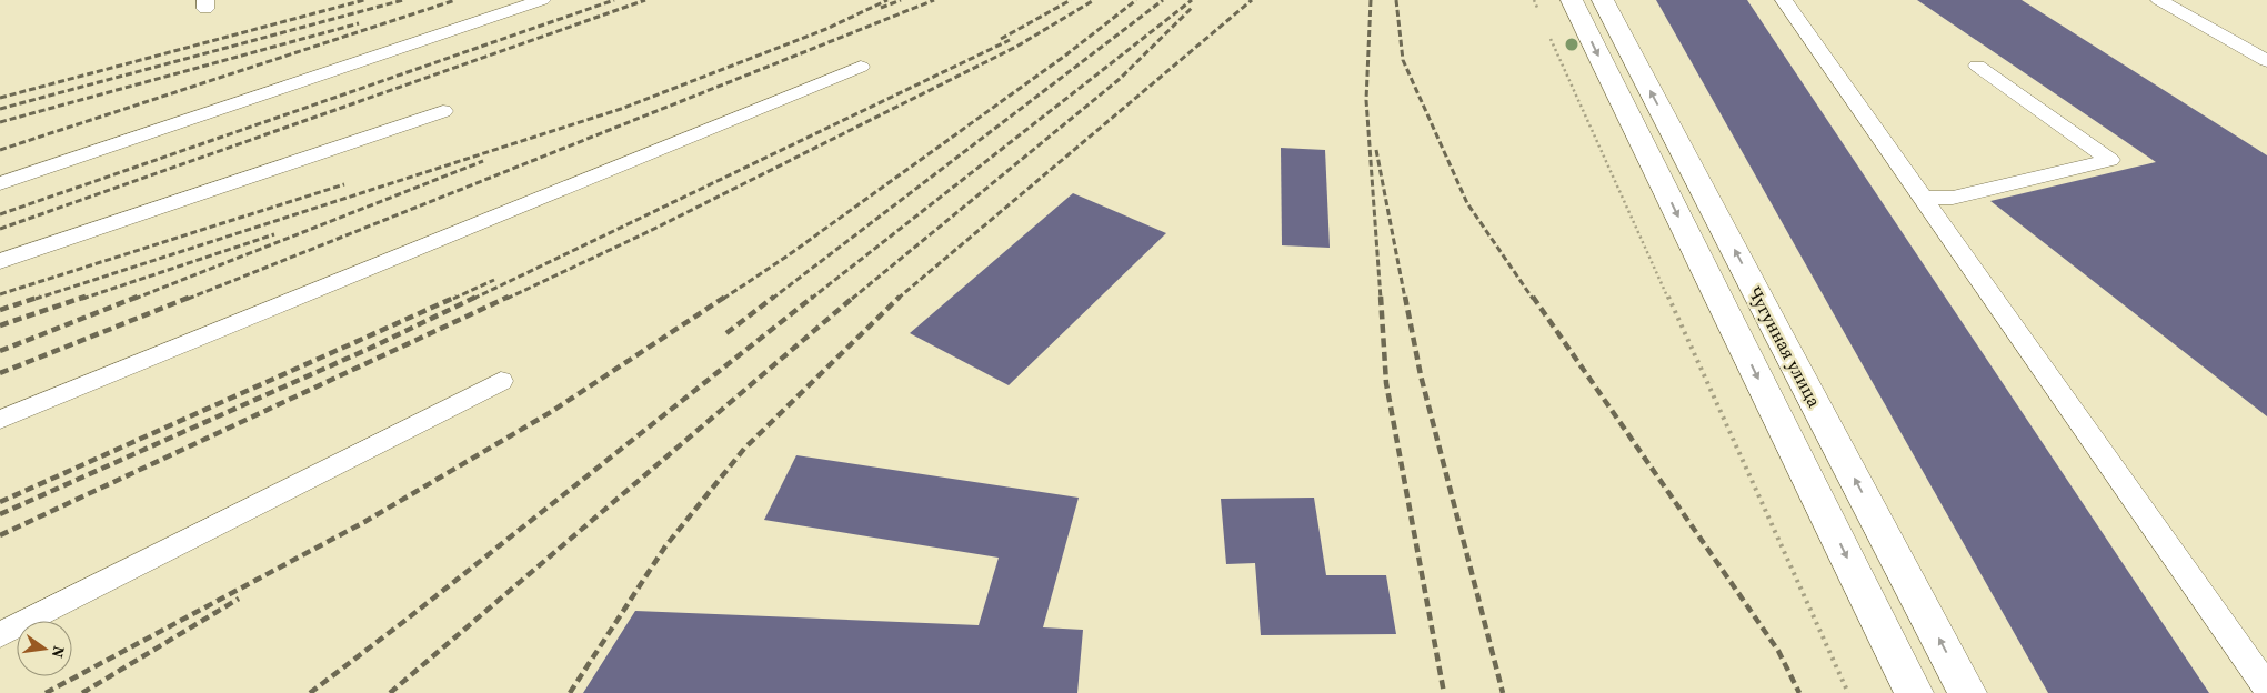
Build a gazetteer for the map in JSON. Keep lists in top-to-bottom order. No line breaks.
{"streets":{"street":["Чугунная улица"]},"north":"right"}
